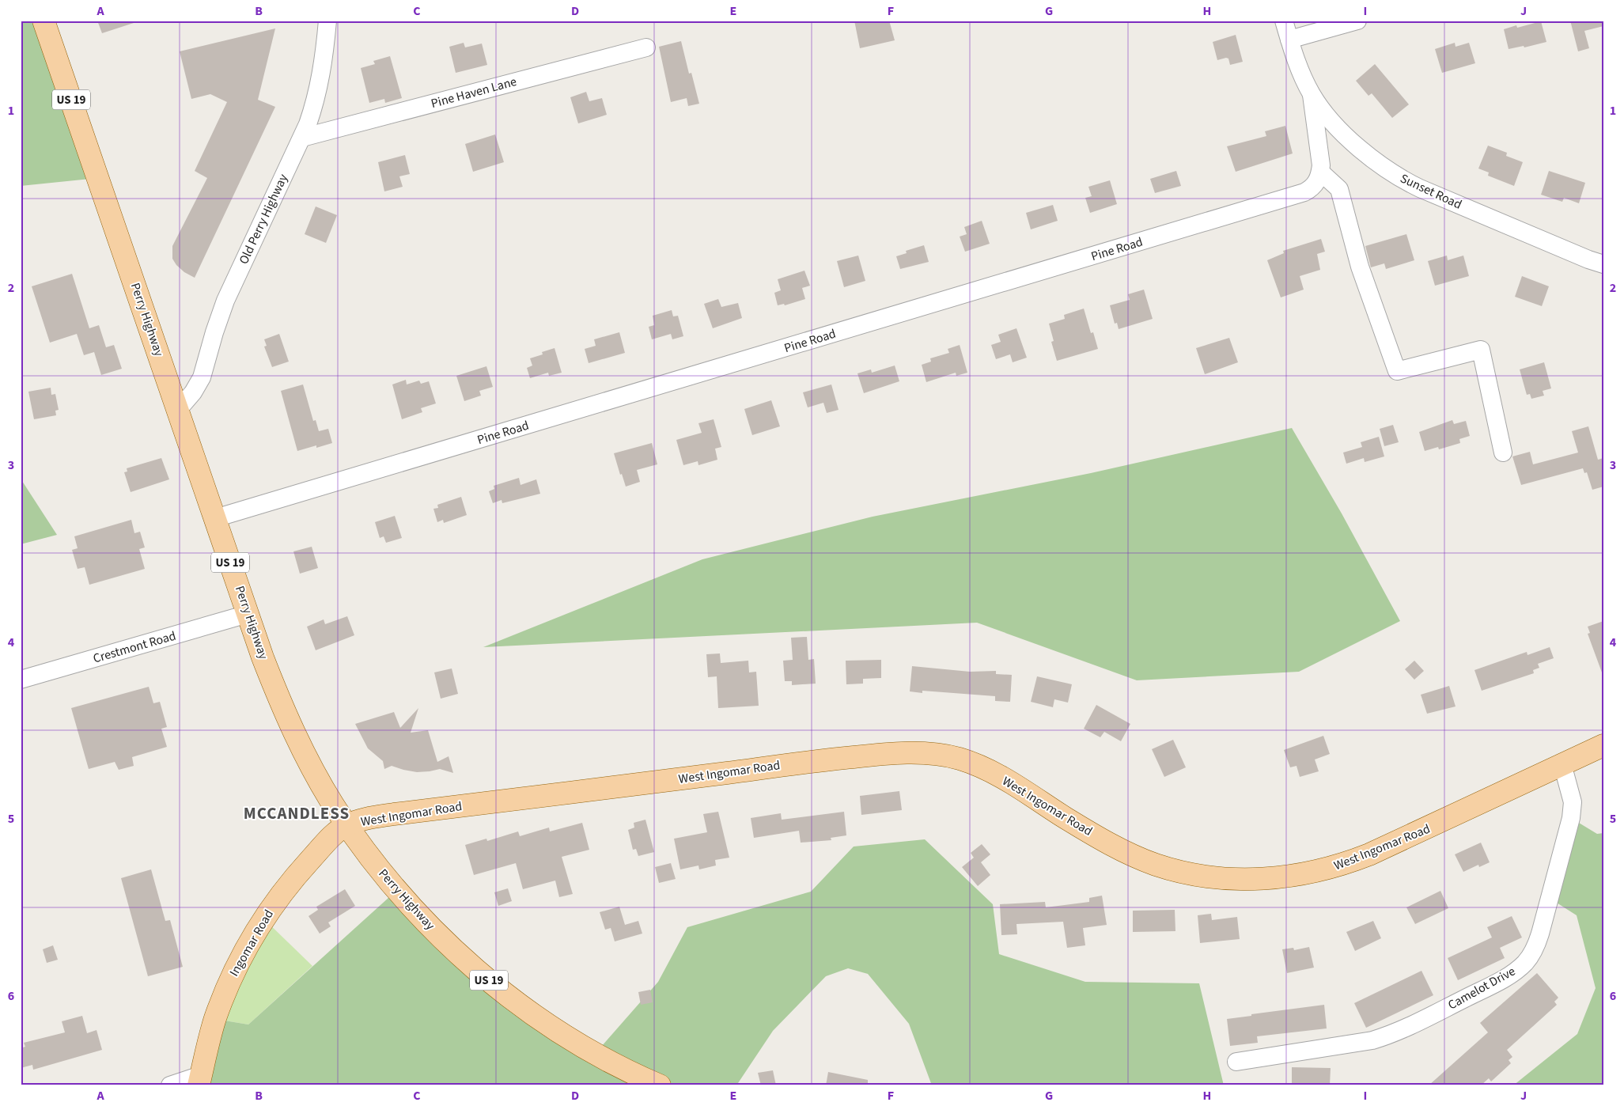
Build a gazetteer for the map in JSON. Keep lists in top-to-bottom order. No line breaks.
{"streets":{"main road":["US 19","Perry Highway","West Ingomar Road","Ingomar Road"],"street":["Pine Haven Lane","Sunset Road","Old Perry Highway","Pine Road","Crestmont Road","Camelot Drive"]},"crossings":[["Pine Haven Lane","Old Perry Highway"],["Old Perry Highway","Perry Highway"],["Pine Road","Perry Highway"],["Perry Highway","Crestmont Road"],["Perry Highway","West Ingomar Road"],["Perry Highway","Ingomar Road"],["West Ingomar Road","Ingomar Road"],["West Ingomar Road","Camelot Drive"]],"districts":["MCCANDLESS"],"grid":{"columns":["A","B","C","D","E","F","G","H","I","J"],"rows":["1","2","3","4","5","6"]}}
